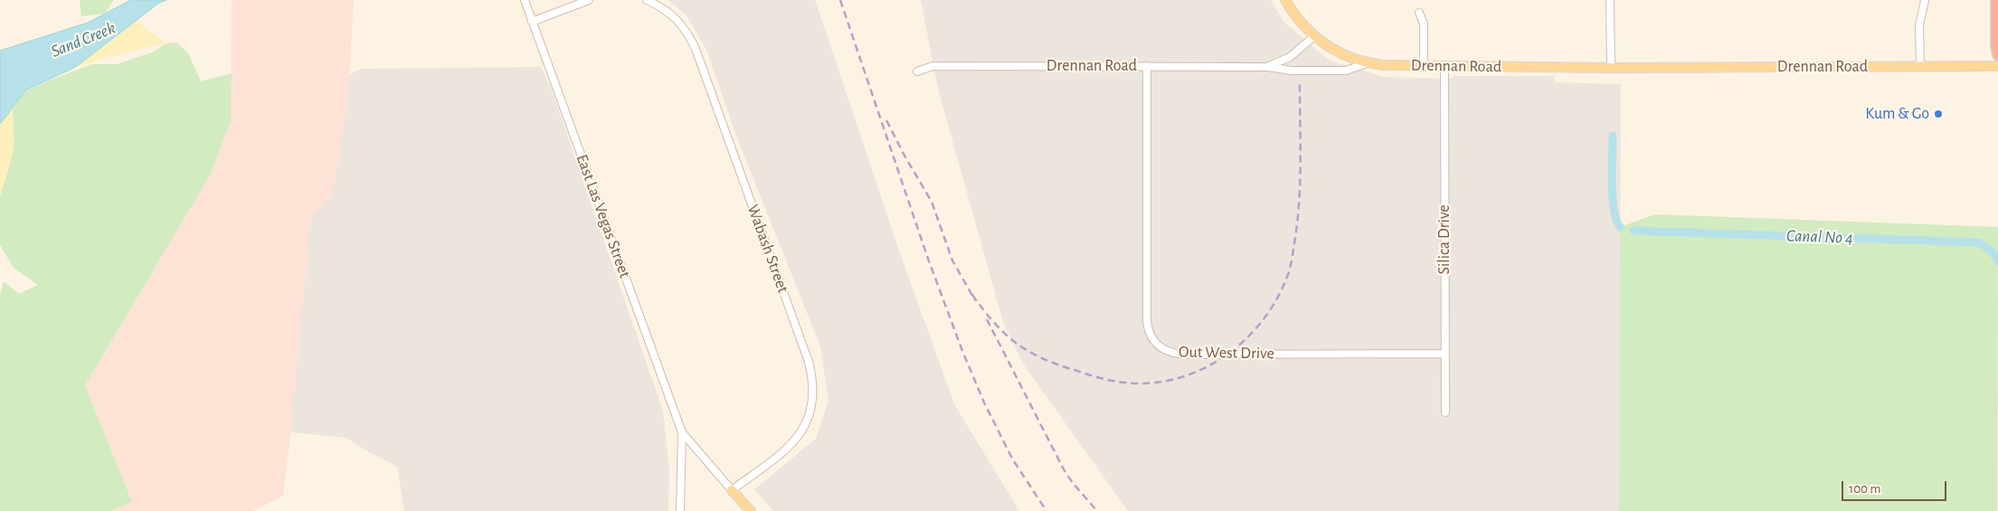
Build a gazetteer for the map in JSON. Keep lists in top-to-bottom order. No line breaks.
{"streets":{"main road":["Drennan Road"],"street":["East Las Vegas Street","Silica Drive","Wabash Street","Out West Drive"]},"crossings":[["Drennan Road","Silica Drive"],["Drennan Road","Out West Drive"],["East Las Vegas Street","Wabash Street"],["Silica Drive","Out West Drive"]],"water":["Sand Creek","Canal No 4"],"places":["Kum & Go"],"scale_bar":"100 m"}
